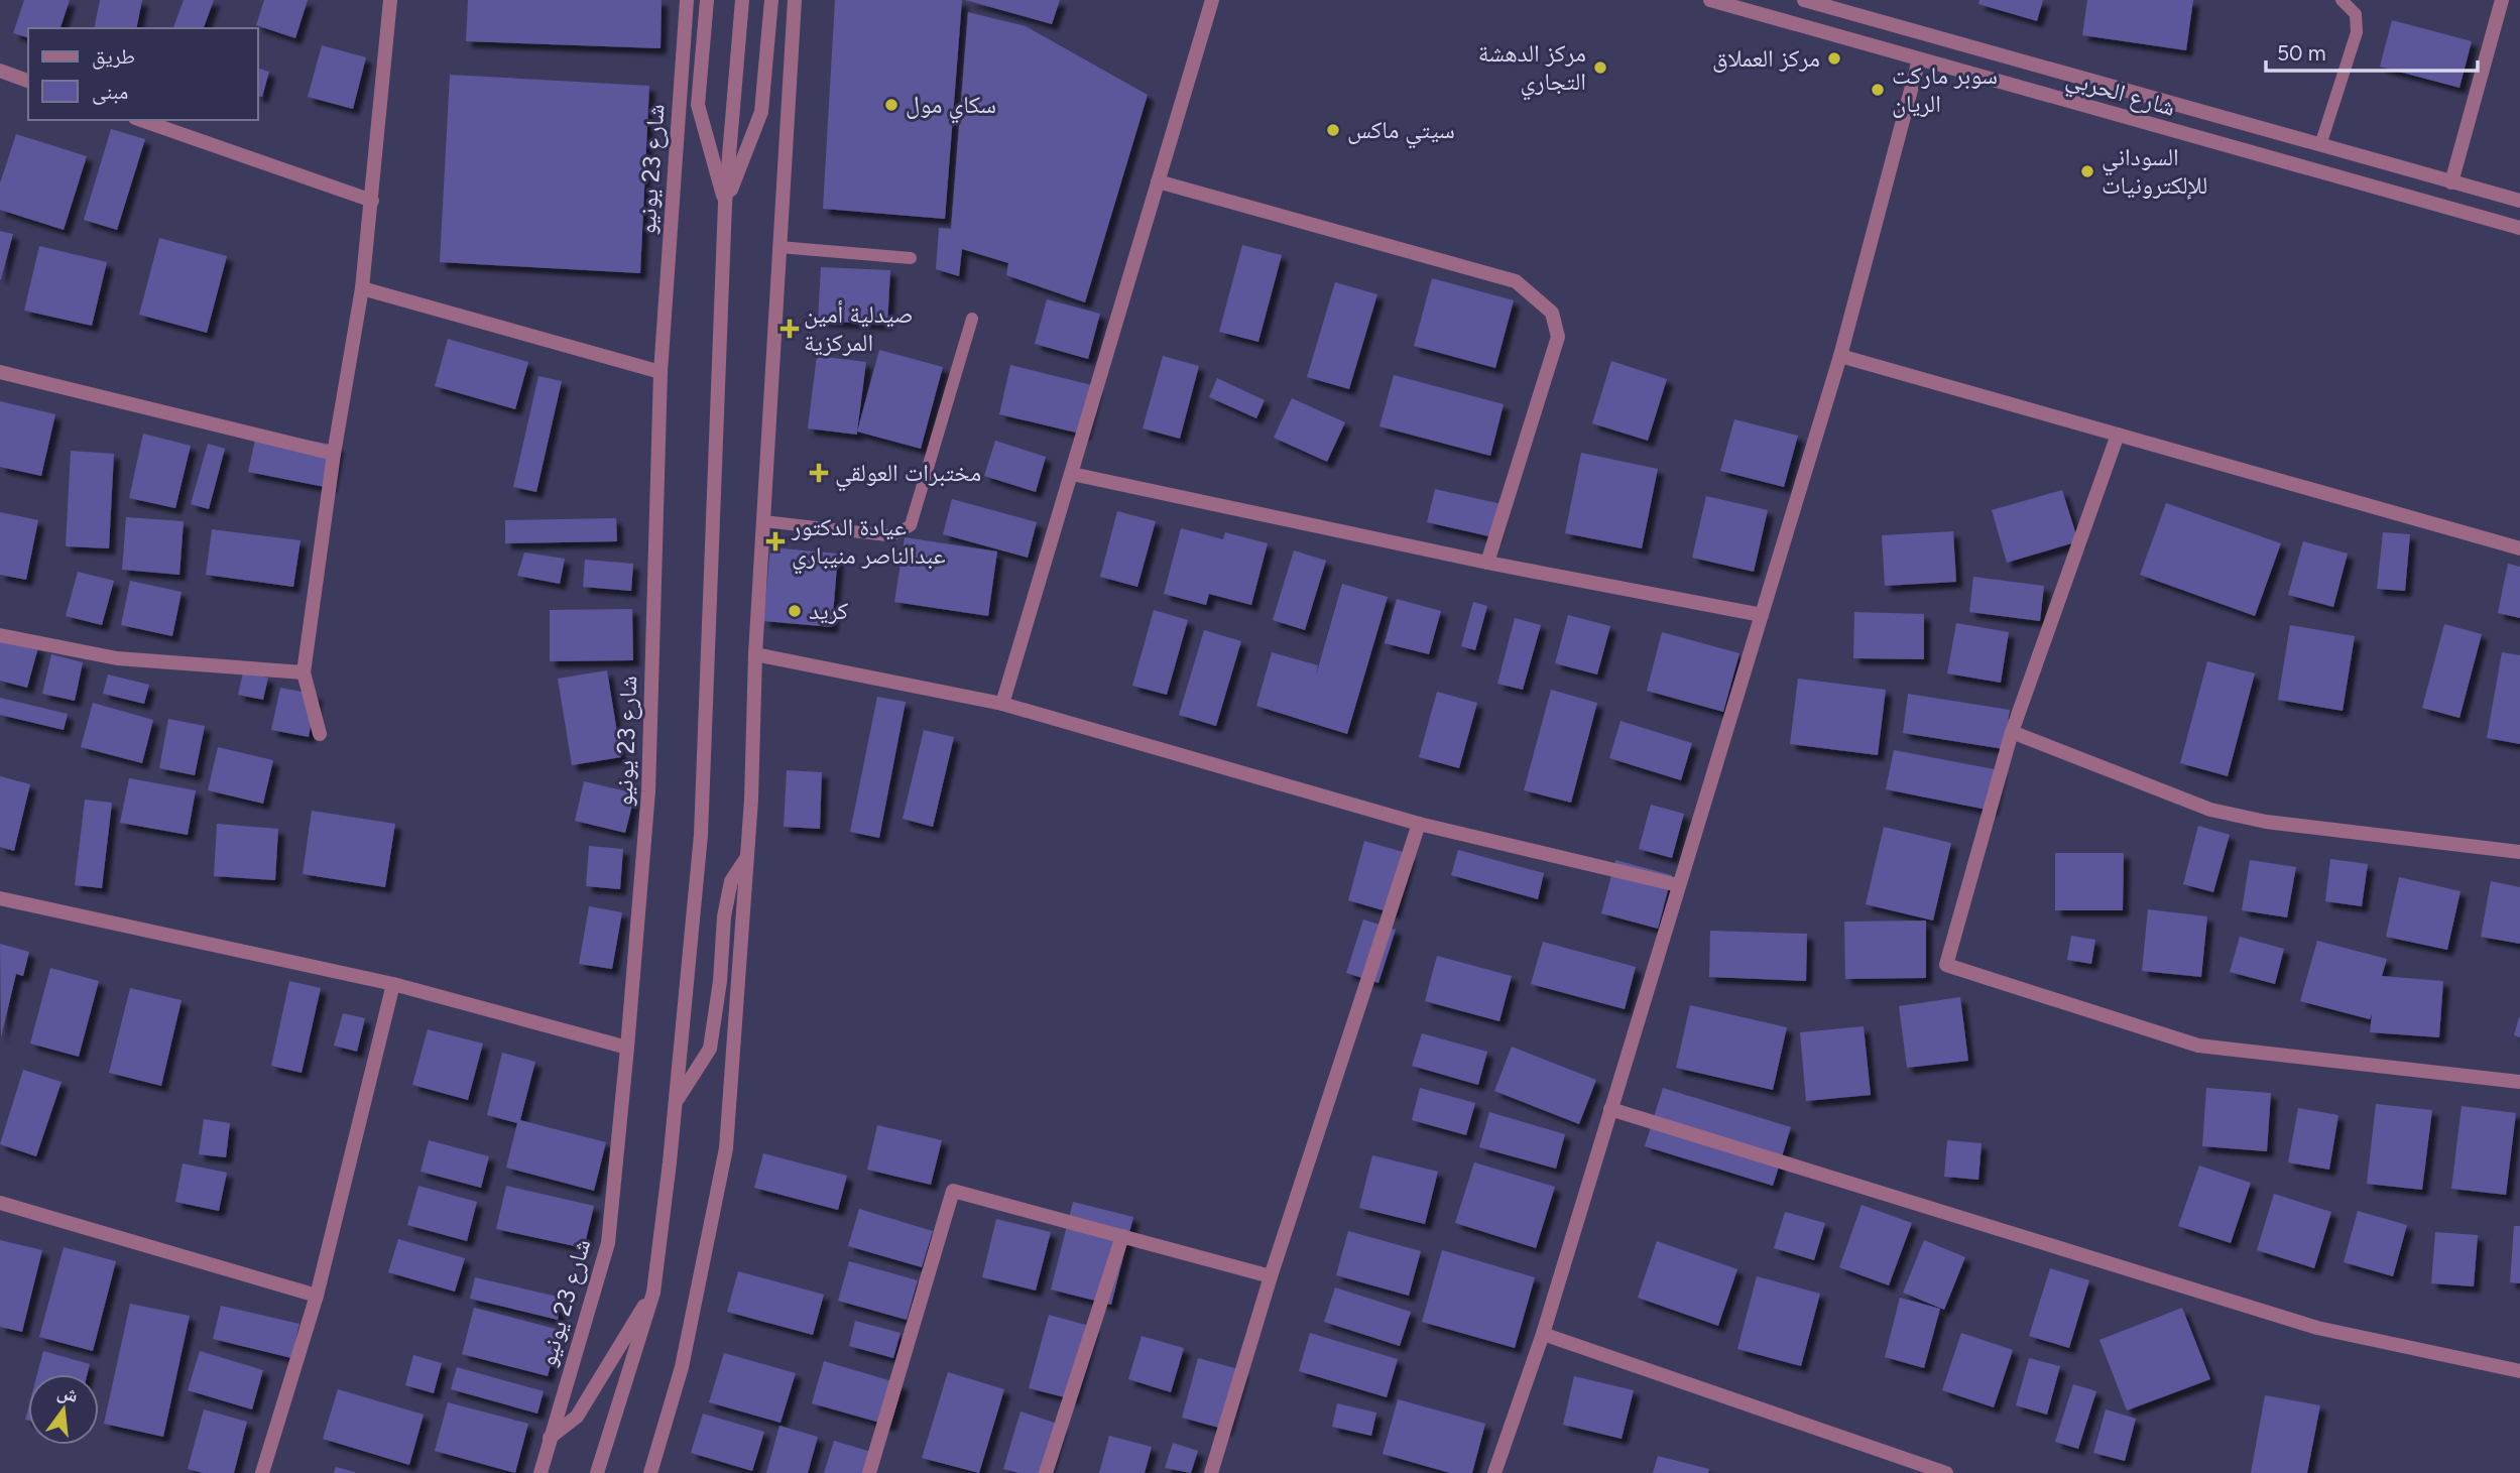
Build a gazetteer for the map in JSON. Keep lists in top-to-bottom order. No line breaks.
{"streets":{"street":["شارع الحربي","شارع 23 يونيو"]},"places":{"other":["مركز العملاق","مركز الدهشة التجاري","سوبر ماركت الريان","سكاي مول","سيتي ماكس","السوداني للإلكترونيات","كريد"],"health":["صيدلية أمين المركزية","مختبرات العولقي","عيادة الدكتور عبدالناصر منيباري"]},"legend":["طريق","مبنى"],"scale_bar":"50 m","north":"top"}
